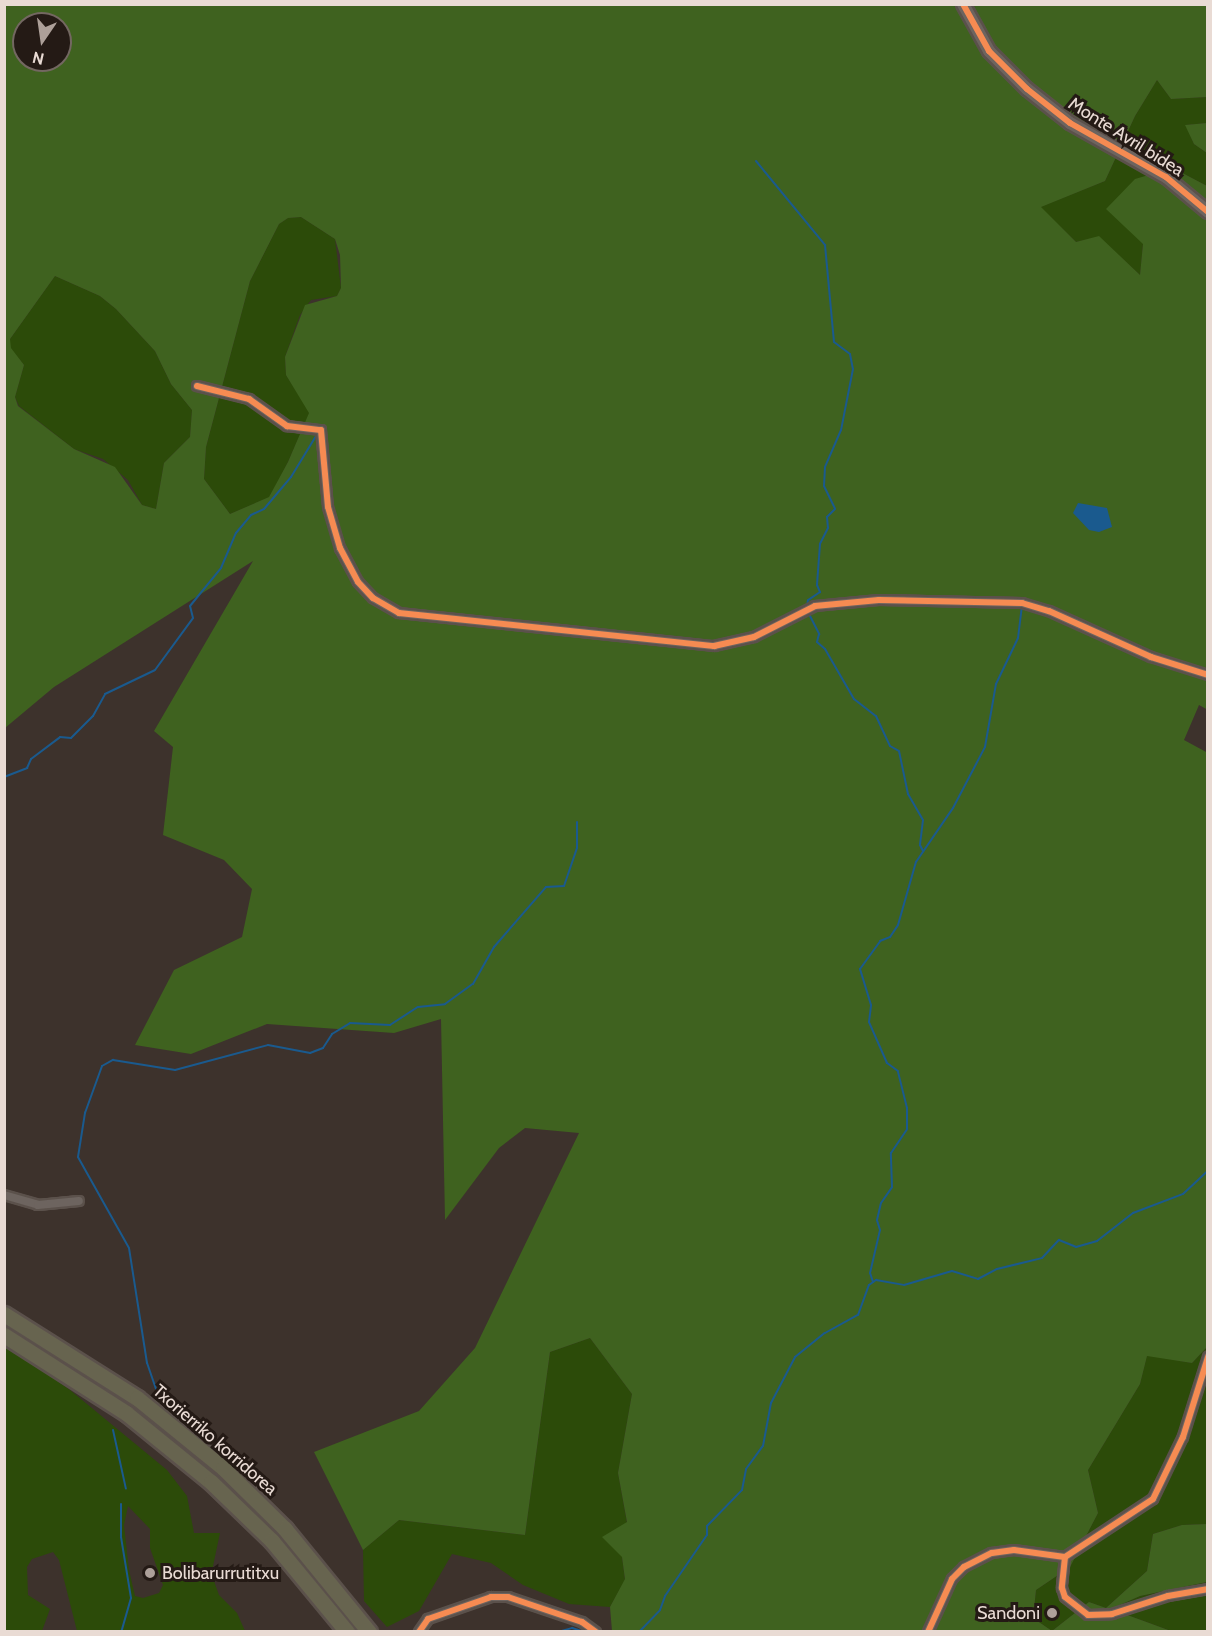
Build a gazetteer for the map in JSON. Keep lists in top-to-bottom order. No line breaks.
{"streets":{"highway":["Txorierriko korridorea"],"street":["Monte Avril bidea"]},"places":["Bolibarurrutitxu","Sandoni"],"north":"bottom"}
